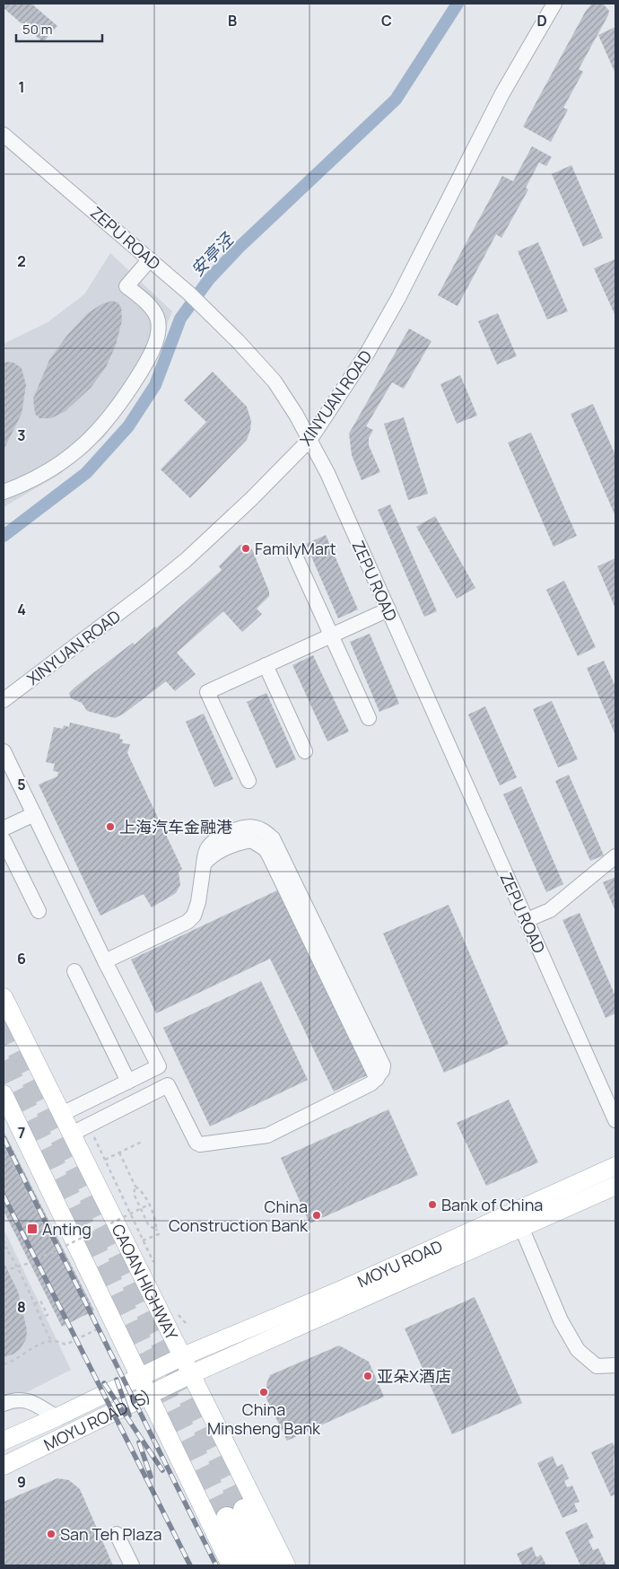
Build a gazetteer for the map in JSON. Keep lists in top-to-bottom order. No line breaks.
{"streets":{"main road":["MOYU ROAD","CAOAN HIGHWAY","MOYU ROAD (S)"],"street":["ZEPU ROAD","XINYUAN ROAD"]},"crossings":[["ZEPU ROAD","XINYUAN ROAD"],["MOYU ROAD","CAOAN HIGHWAY"],["MOYU ROAD","MOYU ROAD (S)"],["CAOAN HIGHWAY","MOYU ROAD (S)"]],"water":["安亭泾"],"places":{"other":["FamilyMart","上海汽车金融港","Bank of China","China Construction Bank","亚朵X酒店","China Minsheng Bank","San Teh Plaza"],"transit":["Anting"]},"scale_bar":"50 m","grid":{"columns":["B","C","D"],"rows":["1","2","3","4","5","6","7","8","9"]}}
